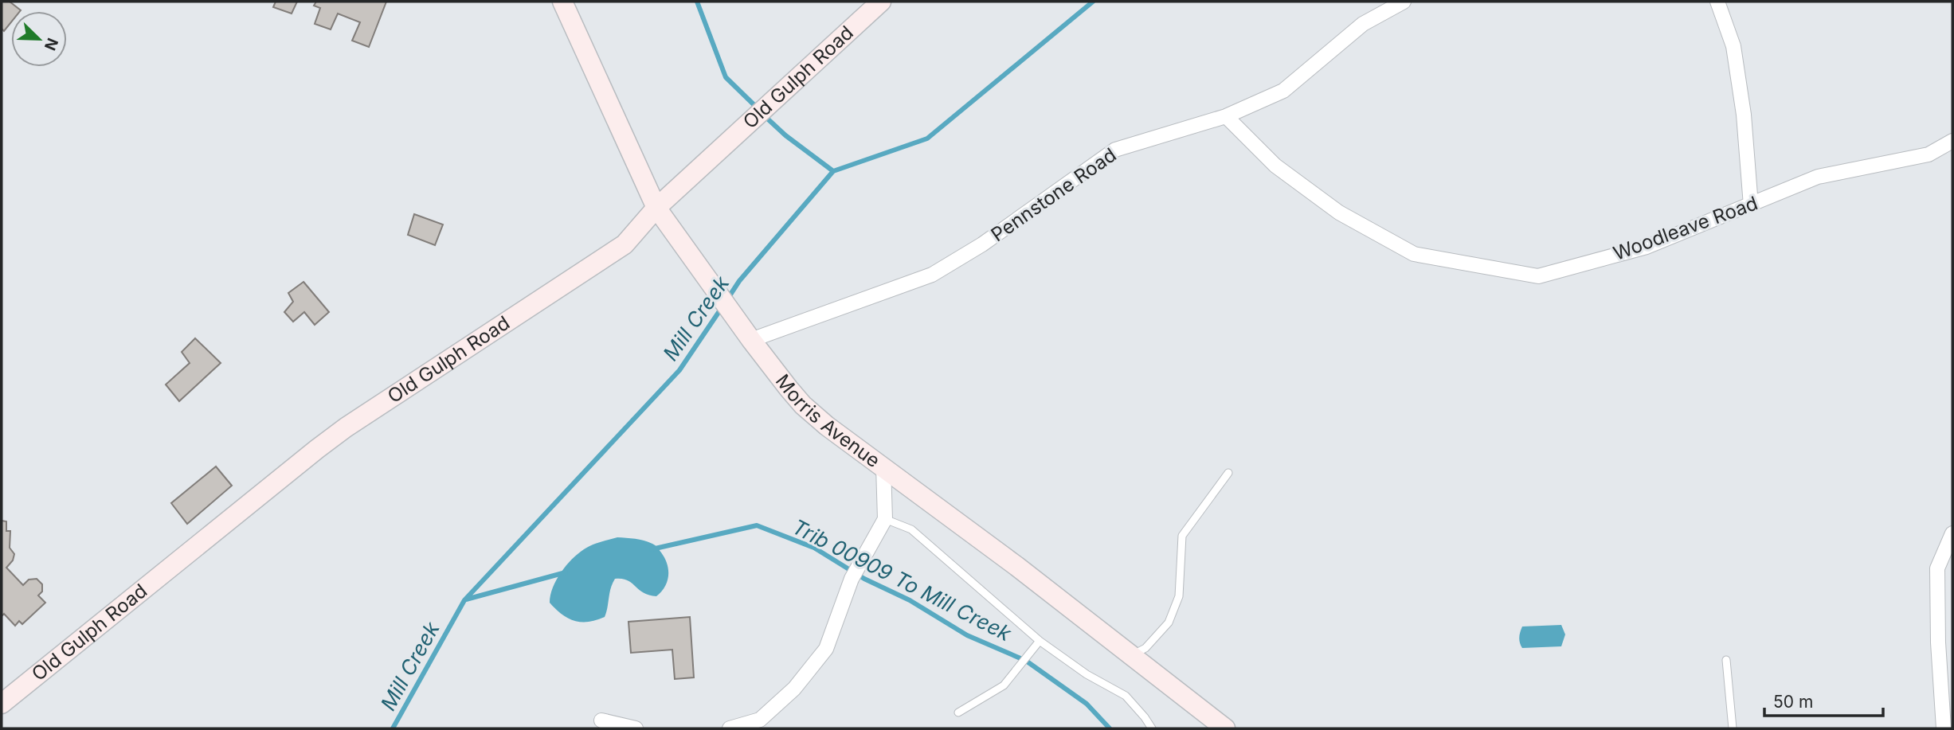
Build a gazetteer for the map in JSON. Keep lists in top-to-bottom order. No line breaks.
{"streets":{"street":["Old Gulph Road","Pennstone Road","Woodleave Road","Morris Avenue"]},"crossings":[["Old Gulph Road","Morris Avenue"],["Pennstone Road","Woodleave Road"],["Pennstone Road","Morris Avenue"]],"water":["Mill Creek","Trib 00909 To Mill Creek"],"scale_bar":"50 m","north":"bottom right"}
